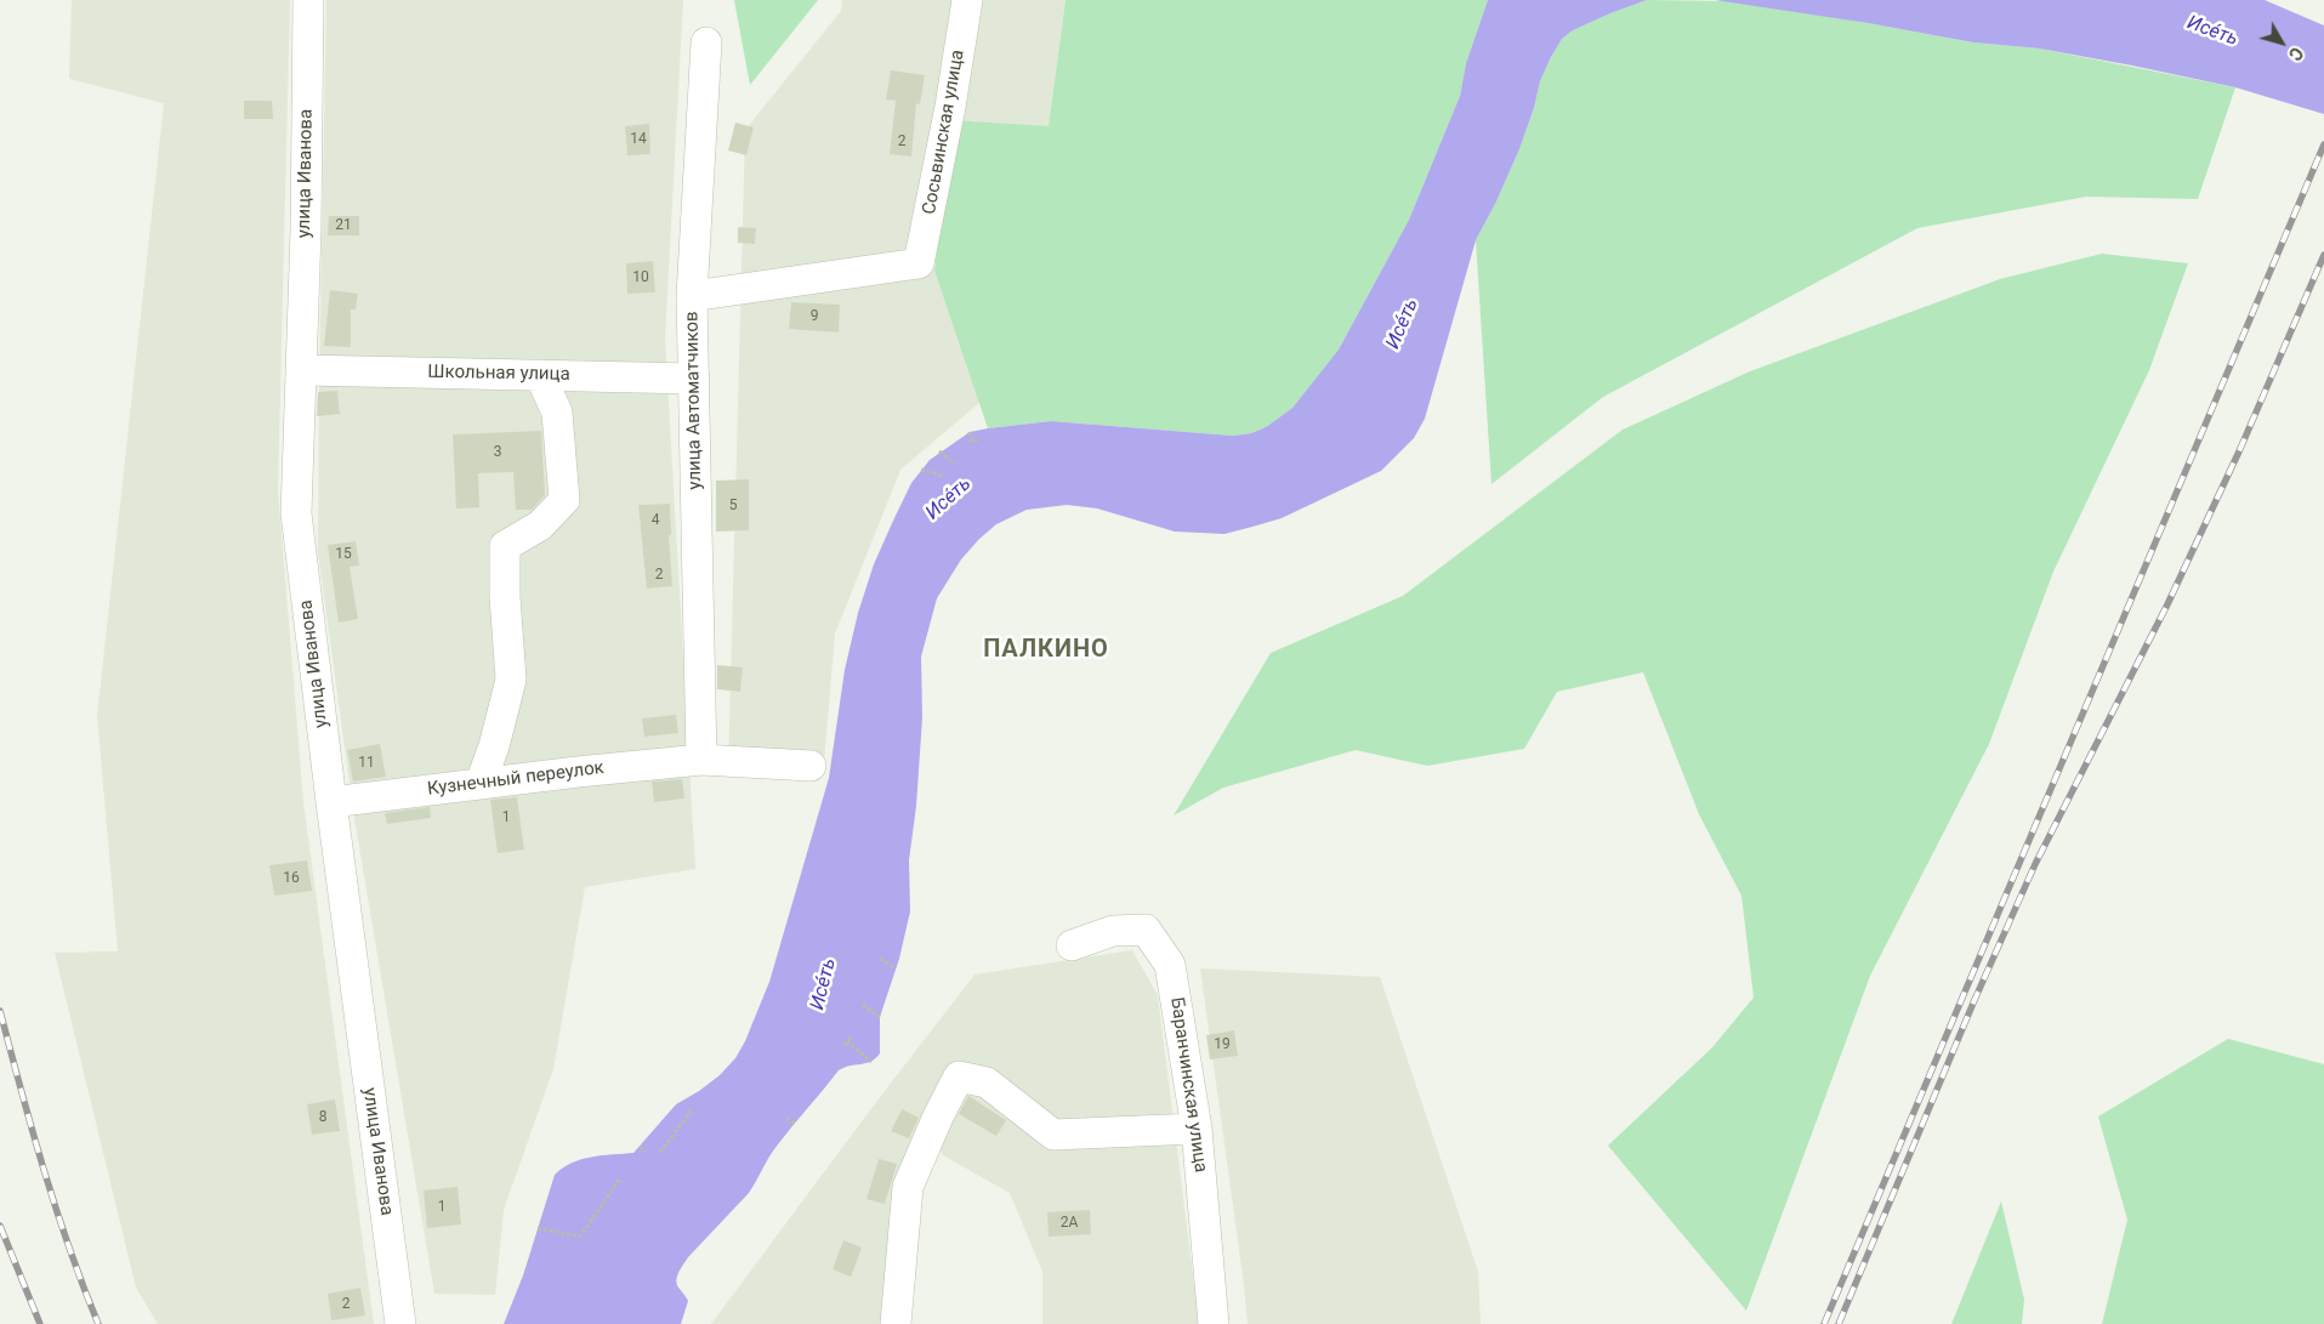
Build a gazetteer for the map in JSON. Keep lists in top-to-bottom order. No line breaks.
{"streets":{"street":["Сосьвинская улица","улица Иванова","Школьная улица","улица Автоматчиков","Кузнечный переулок","Баранчинская улица"]},"crossings":[["Сосьвинская улица","улица Автоматчиков"],["улица Иванова","Школьная улица"],["улица Иванова","Кузнечный переулок"],["Школьная улица","улица Автоматчиков"],["улица Автоматчиков","Кузнечный переулок"]],"districts":["ПАЛКИНО"],"water":["Исе́ть"],"house_numbers":["14","2","21","10","9","3","5","4","15","2","11","1","16","19","8","1","2А","2"],"north":"bottom right"}
